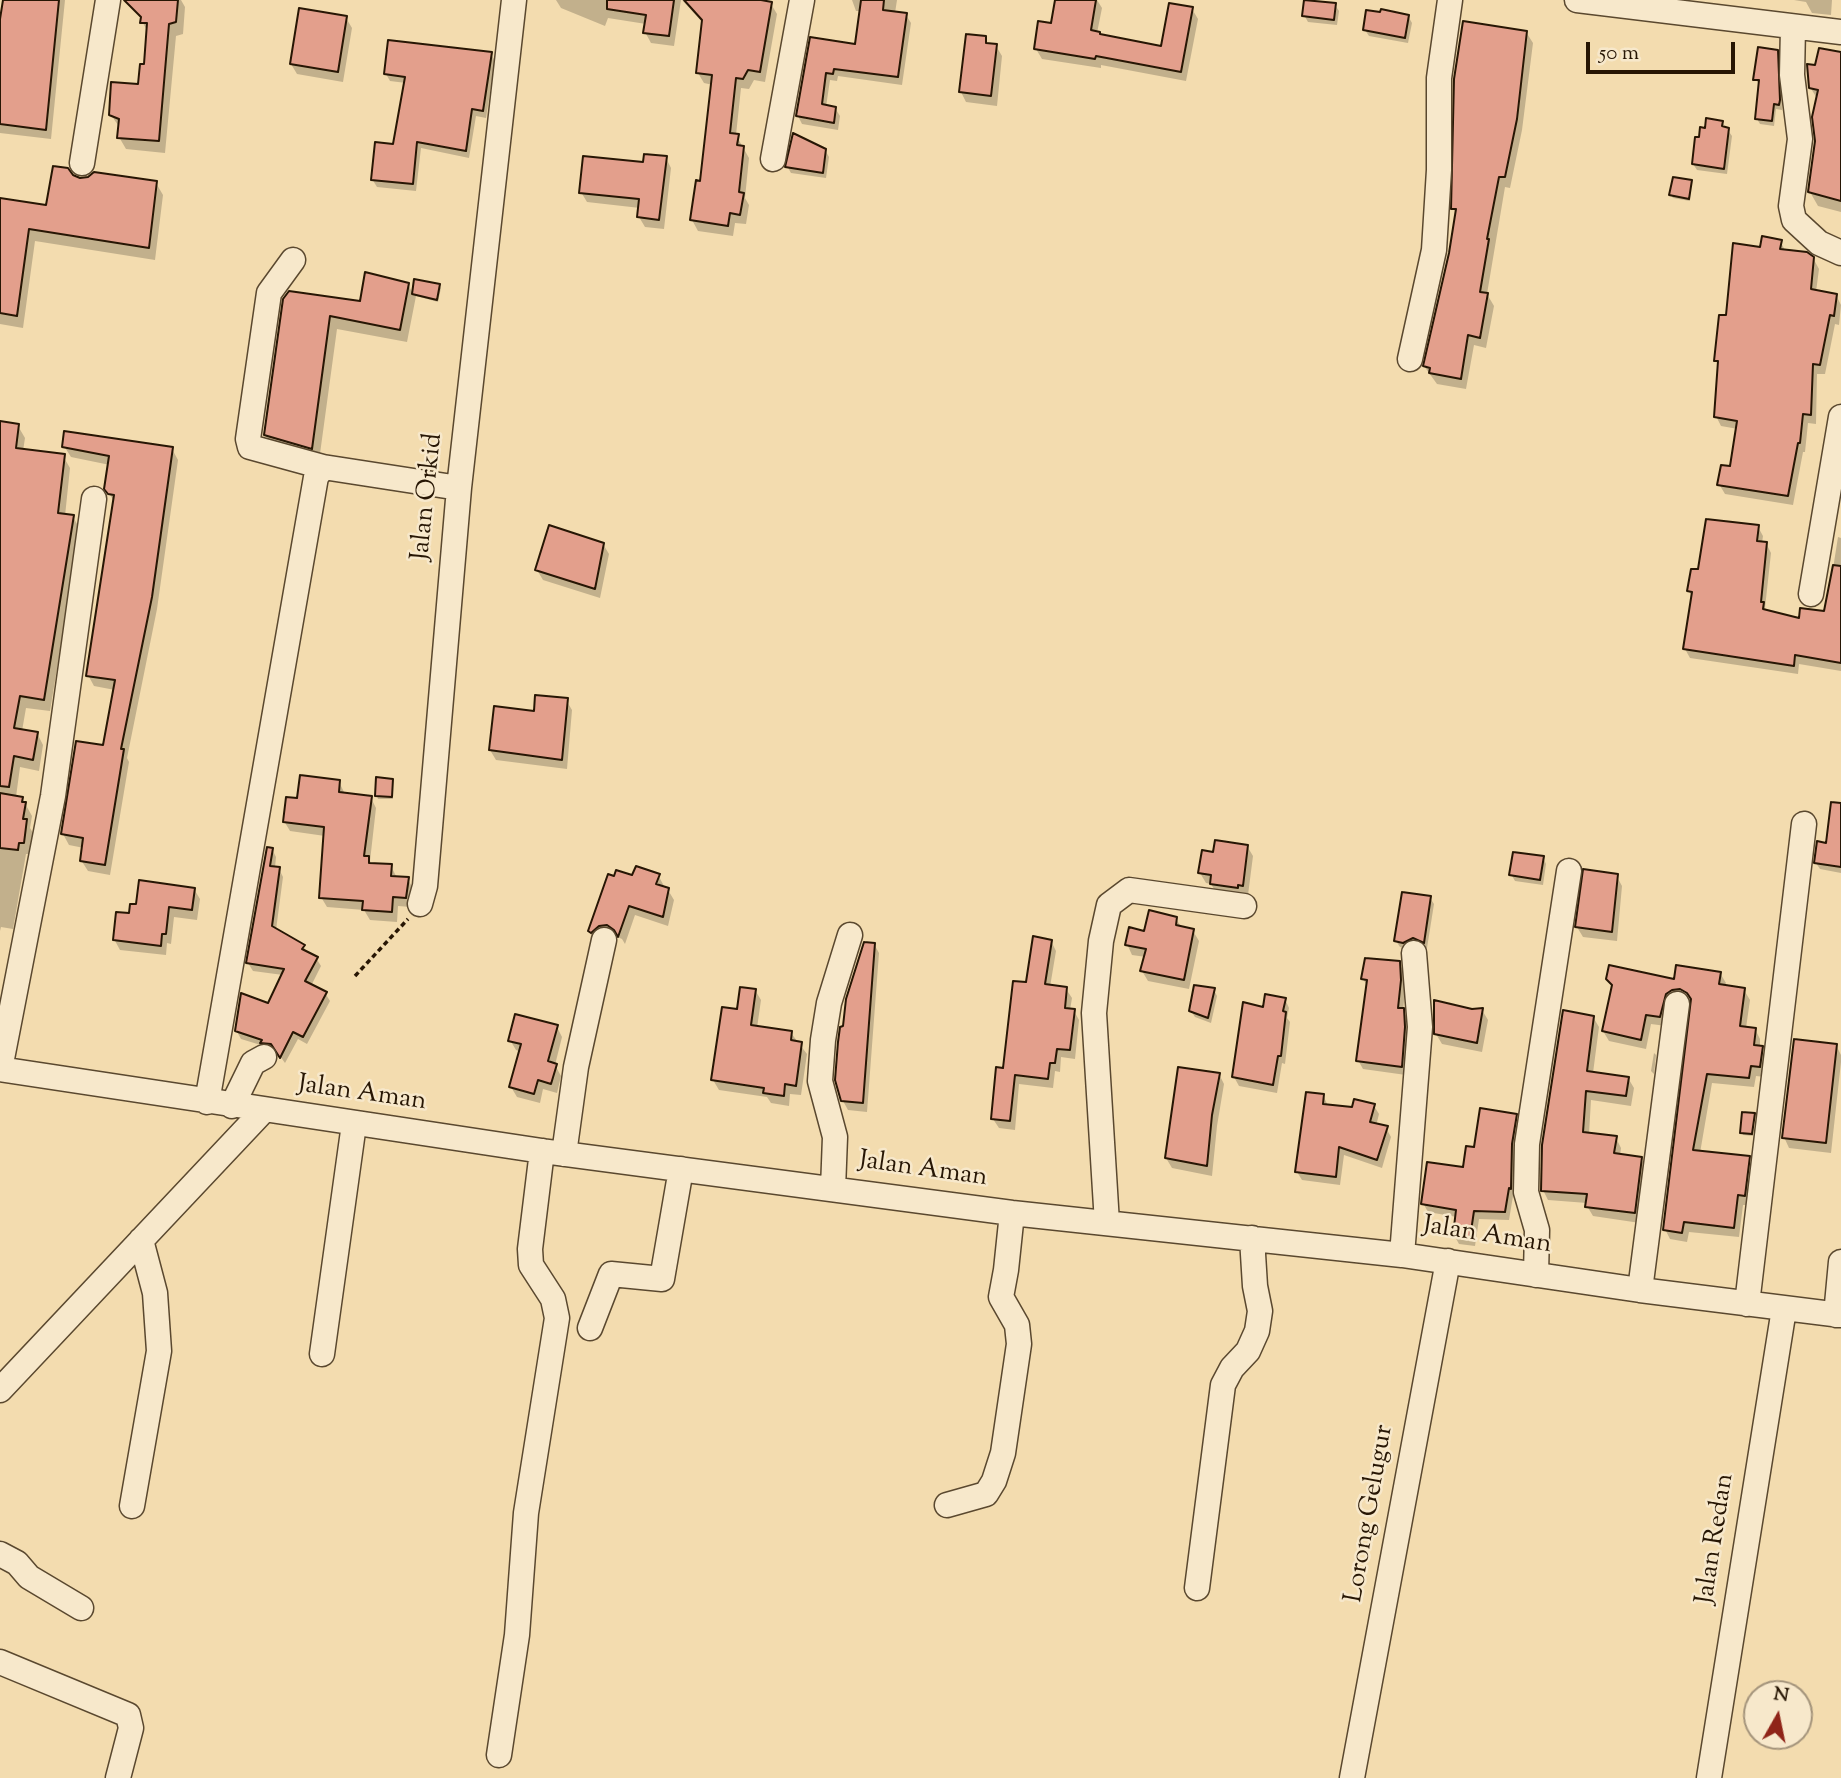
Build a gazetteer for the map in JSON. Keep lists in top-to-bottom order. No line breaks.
{"streets":{"street":["Jalan Orkid","Jalan Aman","Lorong Gelugur","Jalan Redan"]},"crossings":[["Jalan Aman","Lorong Gelugur"],["Jalan Aman","Jalan Redan"]],"scale_bar":"50 m","north":"top"}
